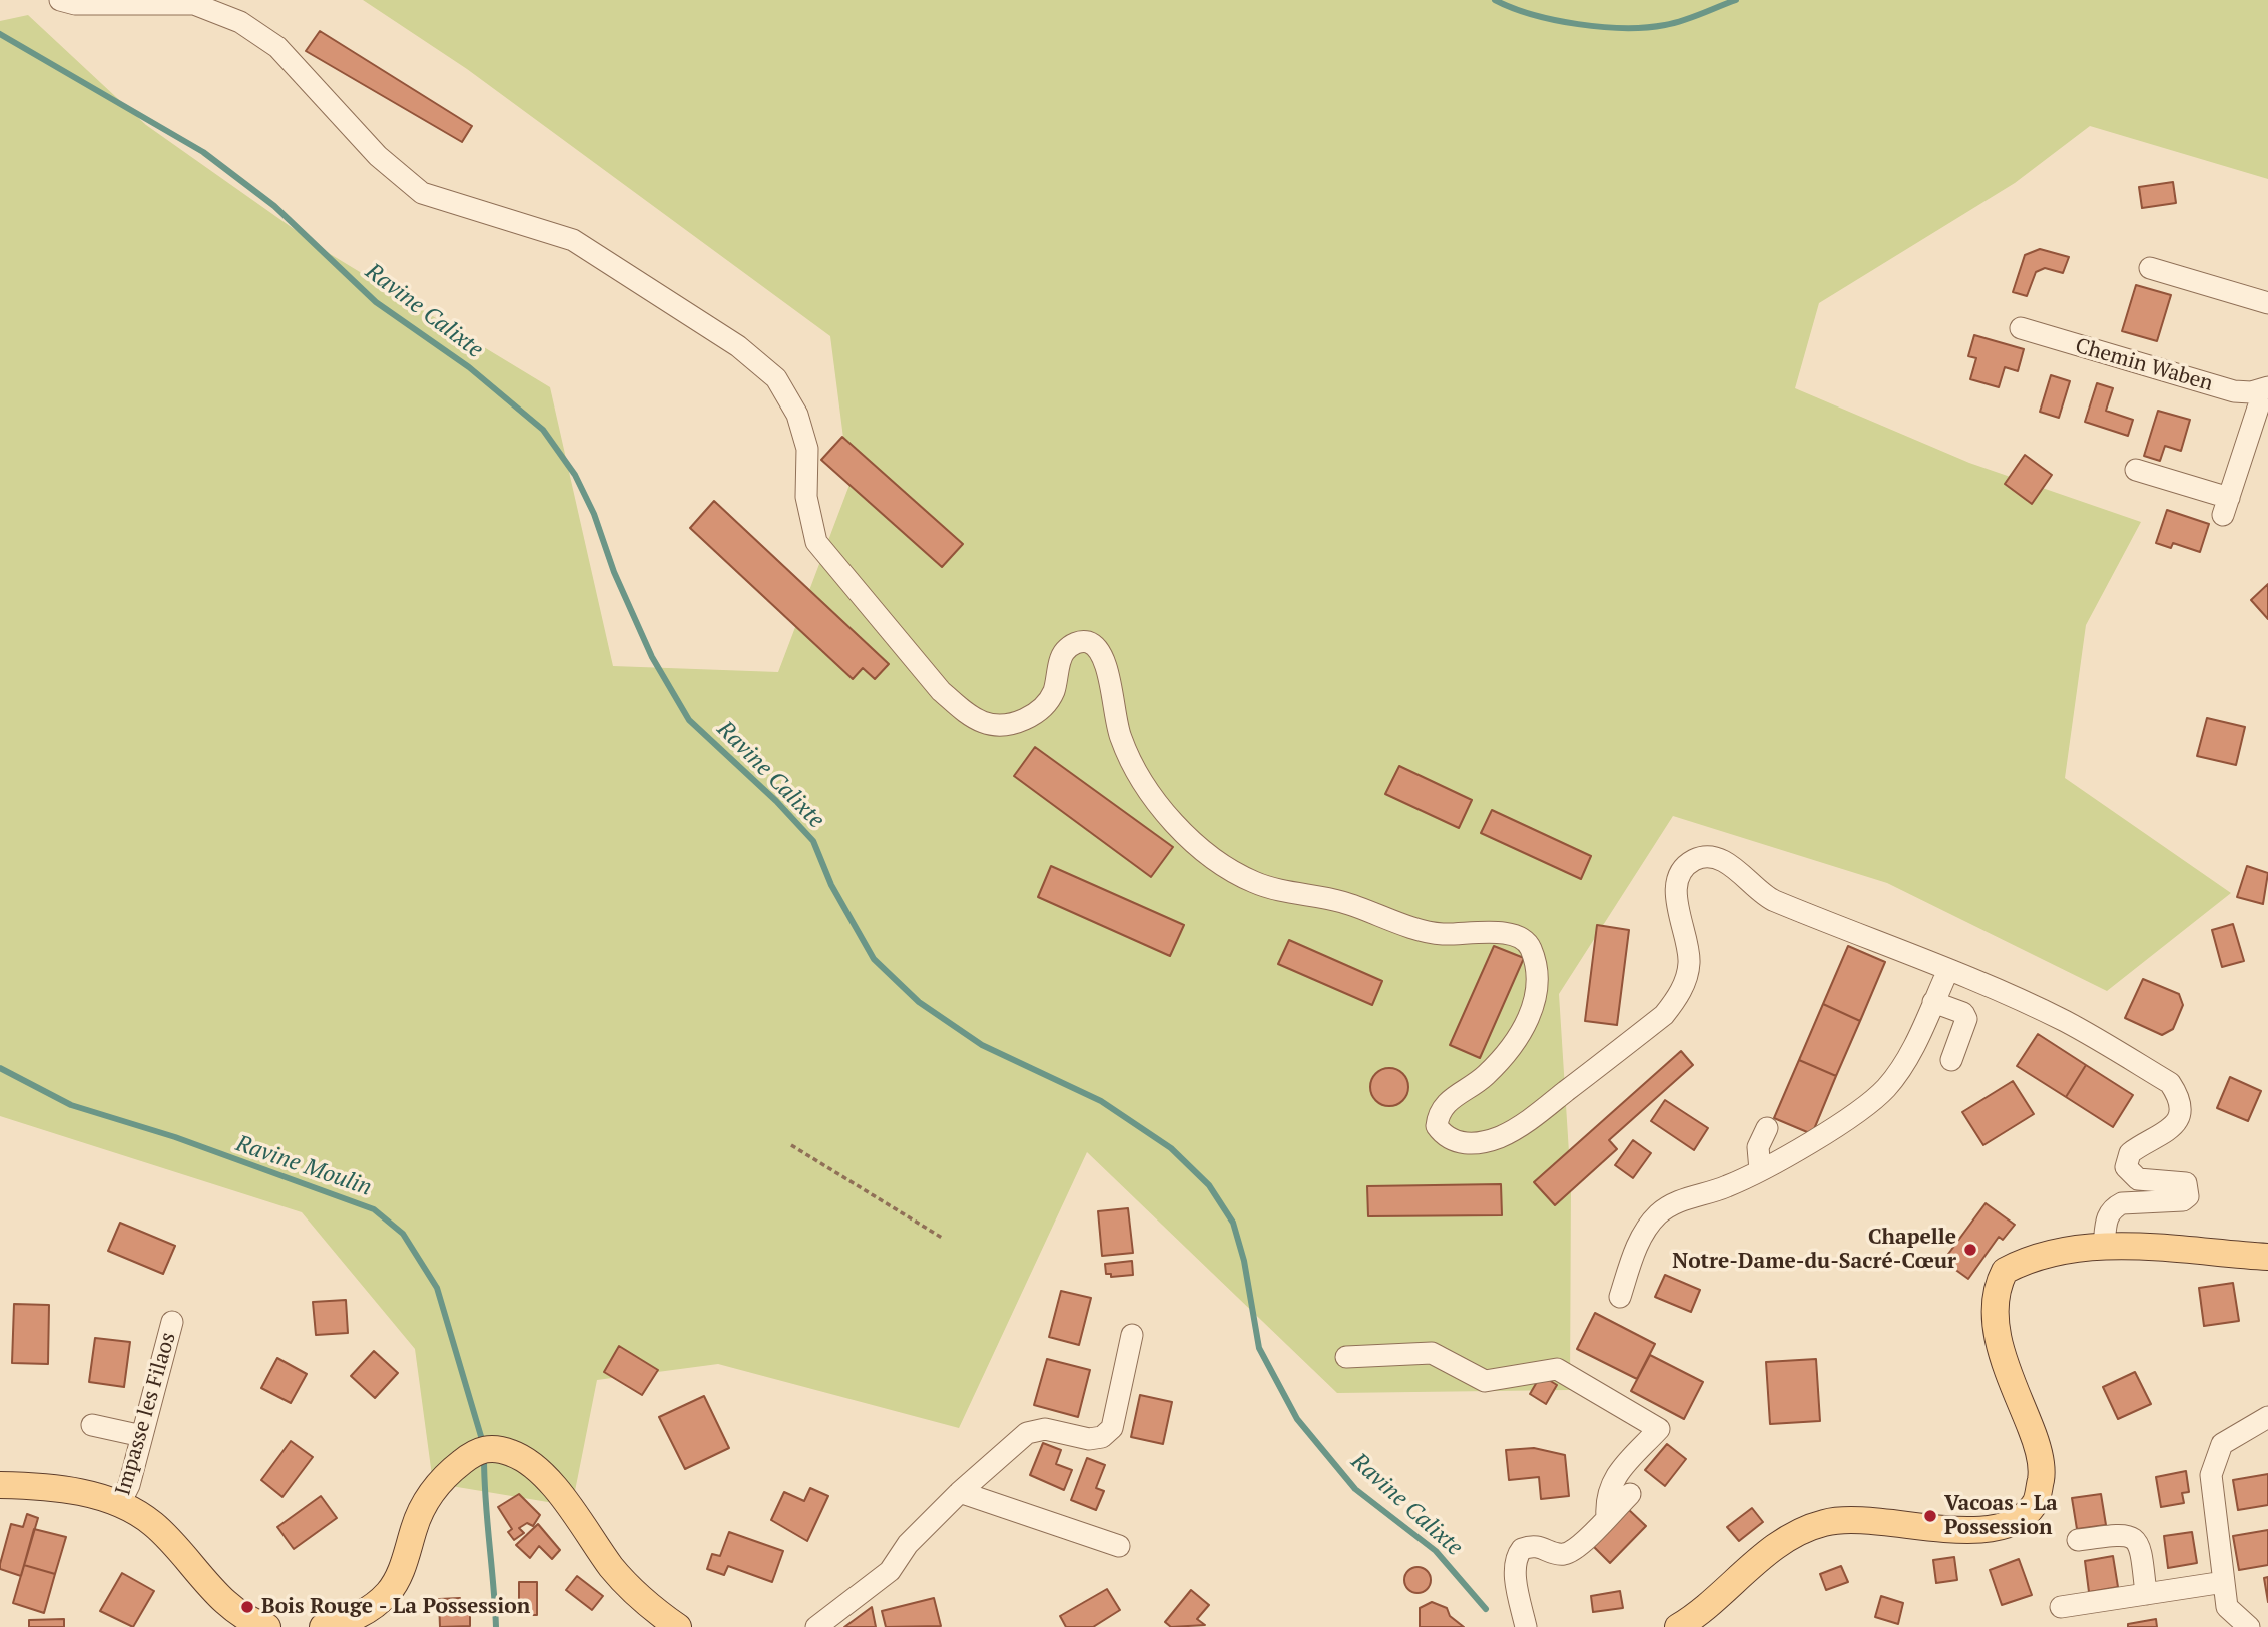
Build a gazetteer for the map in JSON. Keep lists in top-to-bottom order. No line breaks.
{"streets":{"street":["Chemin Waben","Impasse les Filaos"]},"water":["Ravine Calixte","Ravine Moulin"],"places":["Chapelle Notre-Dame-du-Sacré-Cœur","Vacoas - La Possession","Bois Rouge - La Possession"]}
